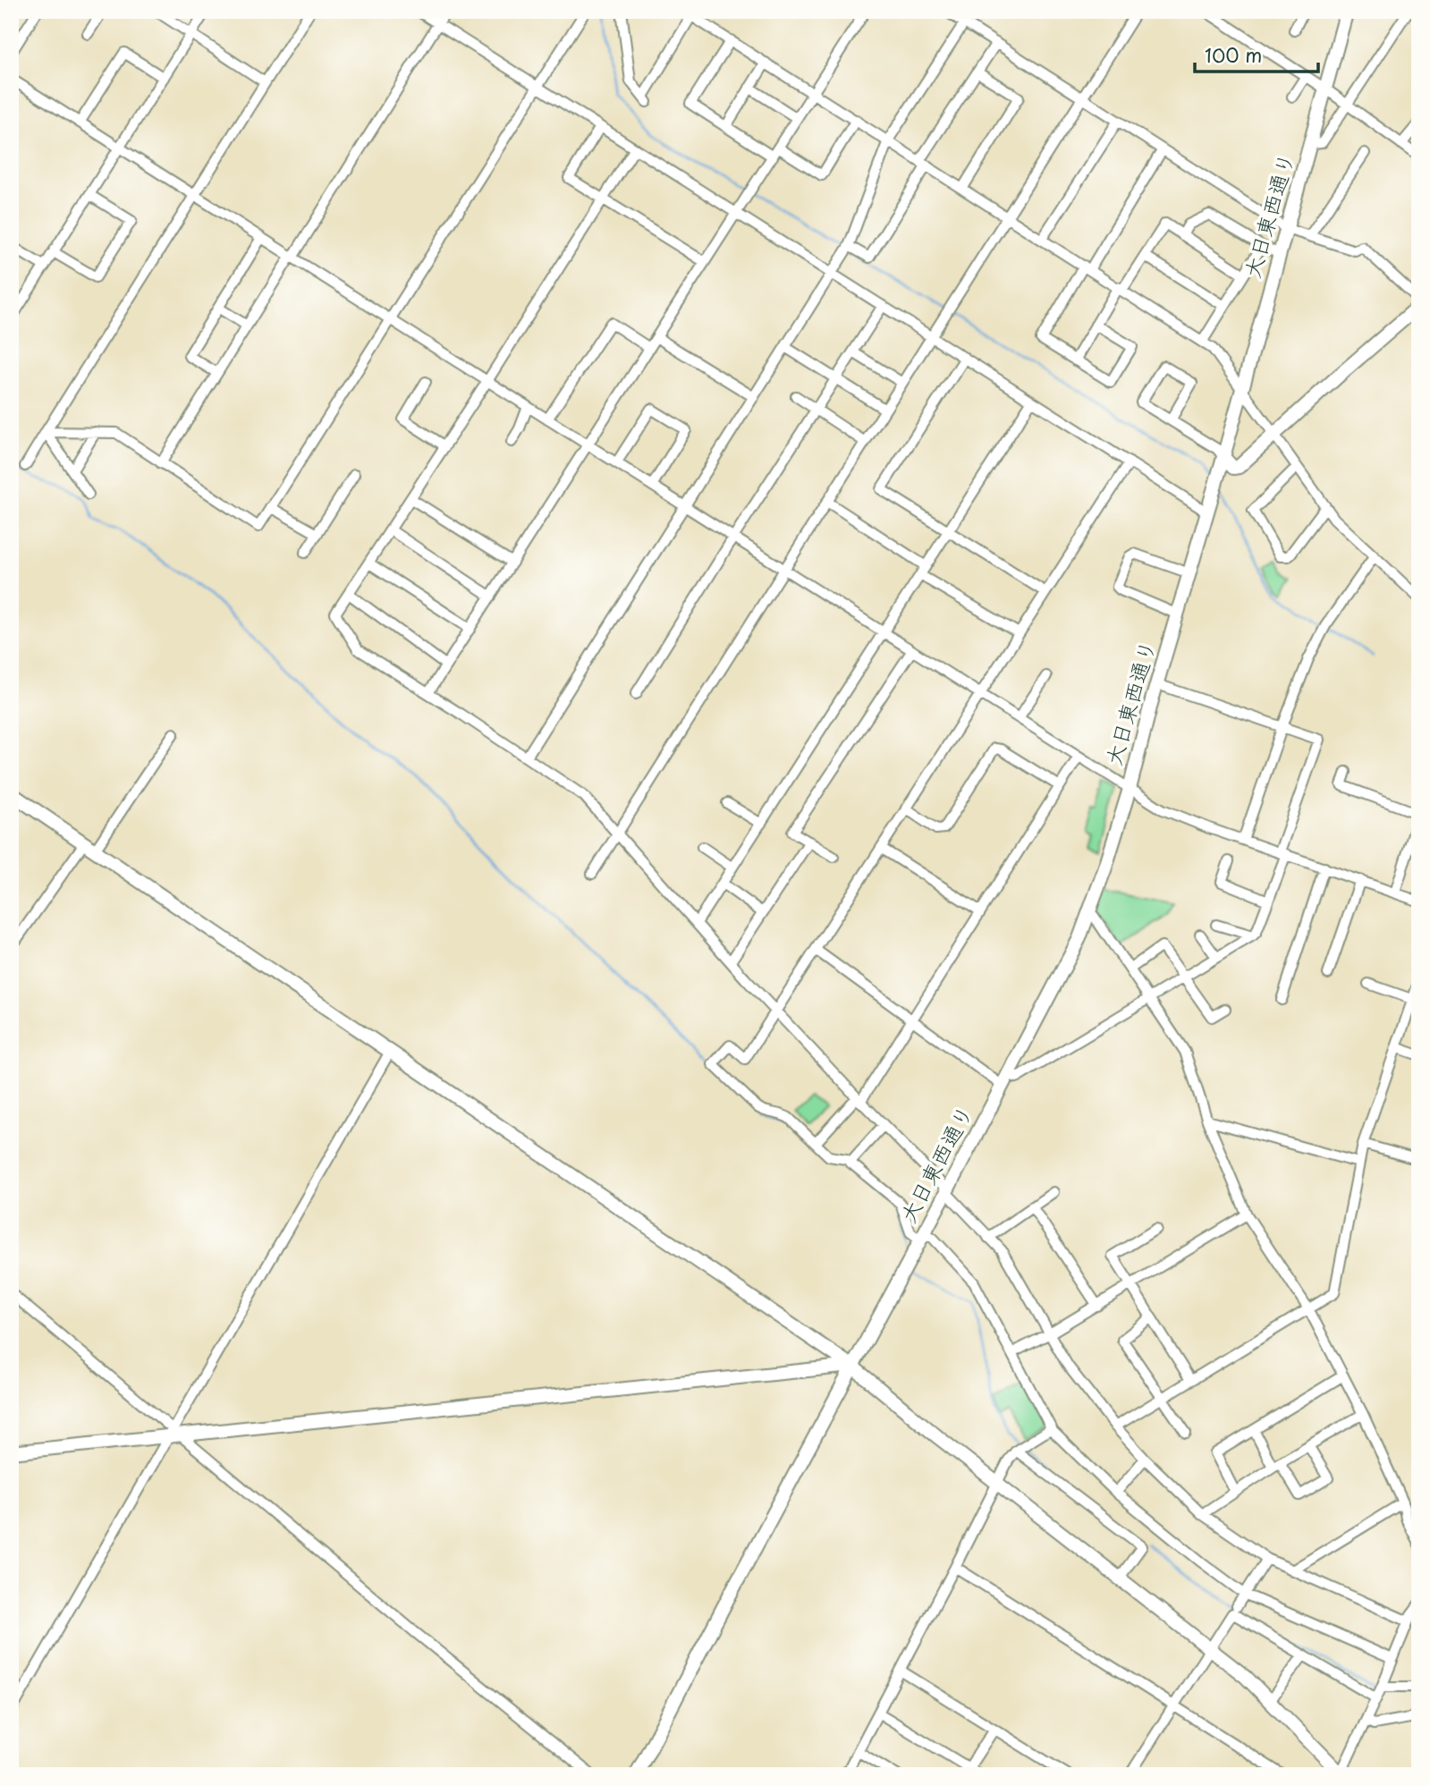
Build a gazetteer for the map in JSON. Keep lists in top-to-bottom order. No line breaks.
{"streets":{"street":["大日東西通り"]},"scale_bar":"100 m"}
